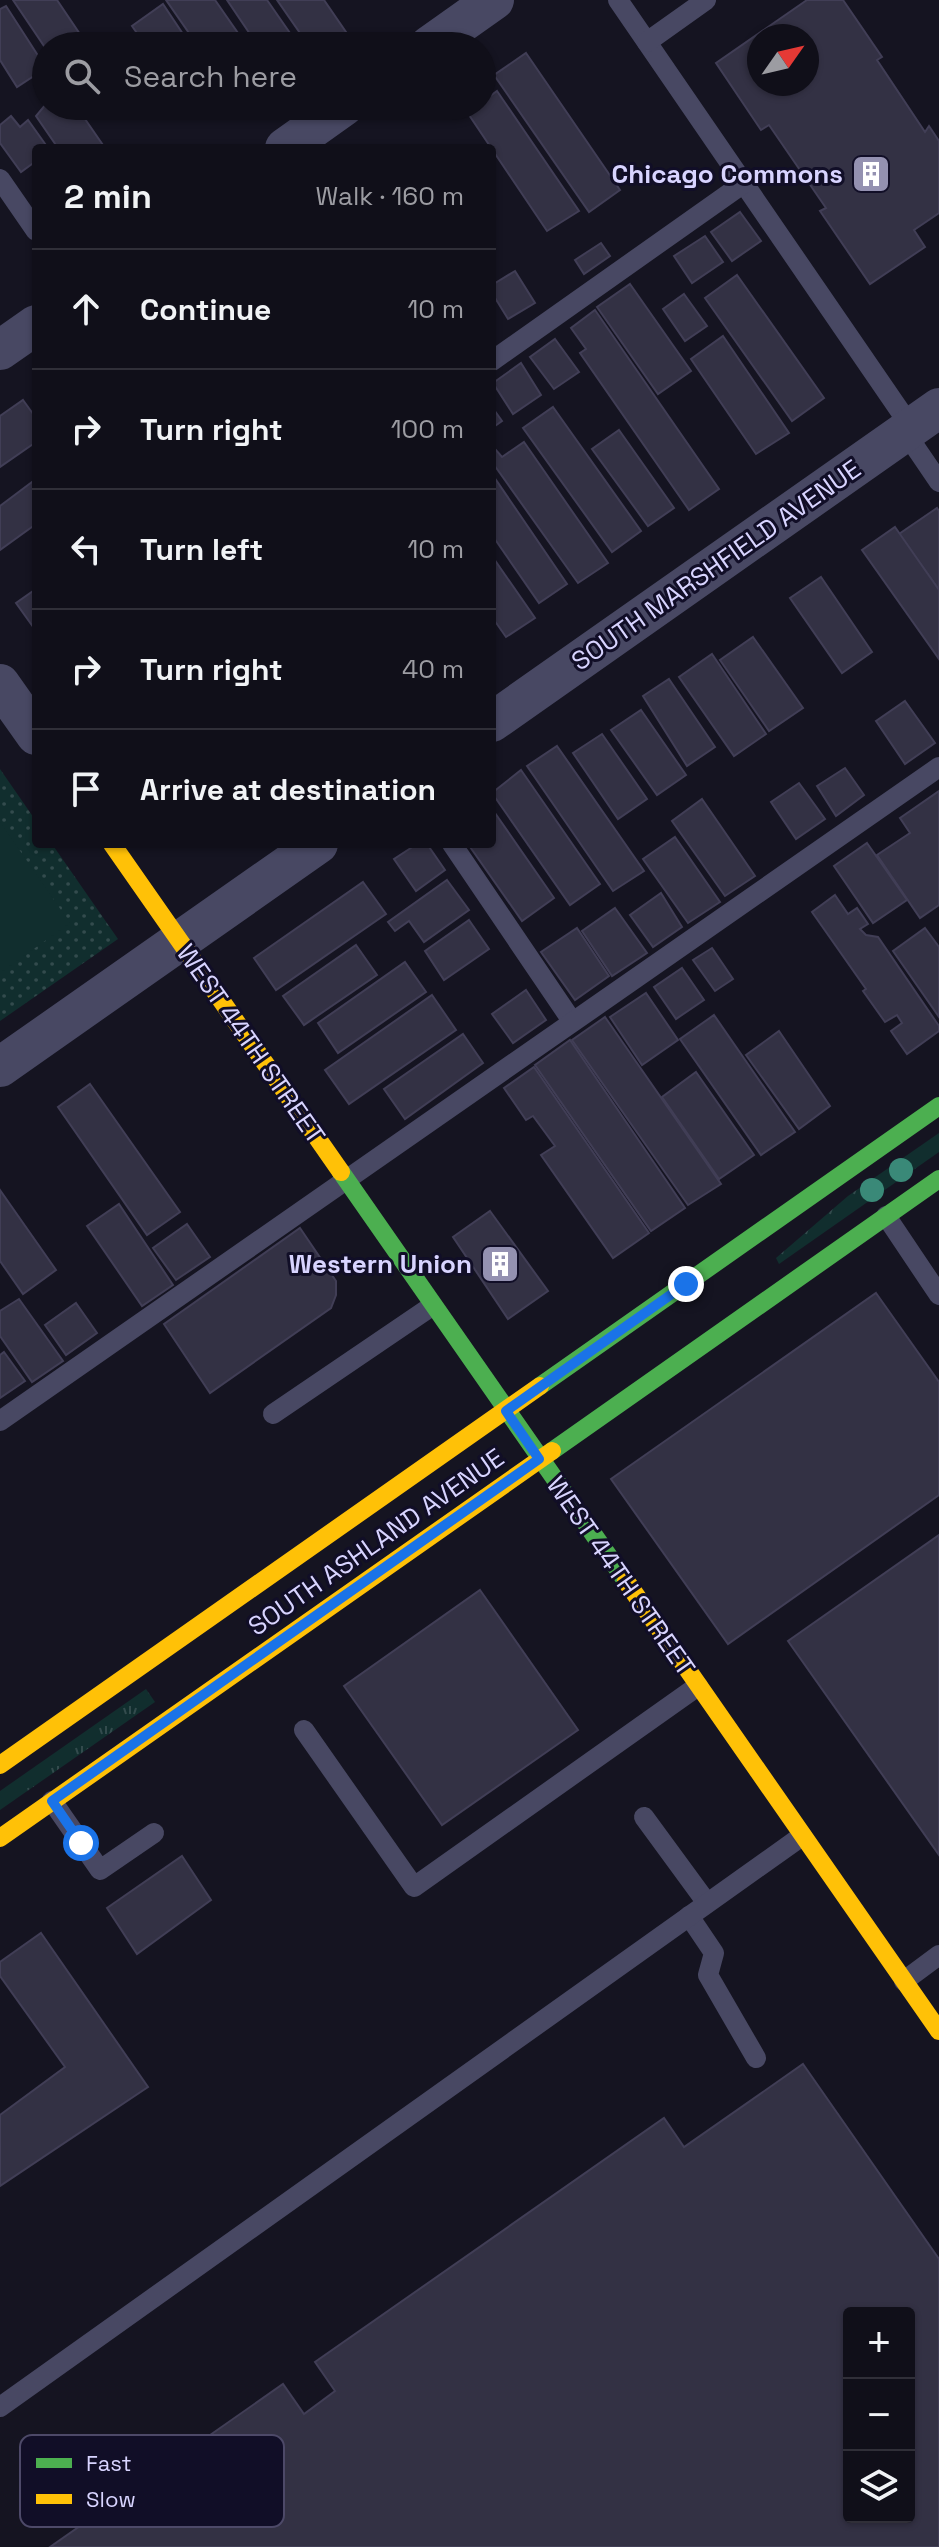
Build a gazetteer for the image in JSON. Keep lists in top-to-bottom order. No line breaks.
{"streets":{"main road":["WEST 44TH STREET","SOUTH ASHLAND AVENUE"],"street":["SOUTH MARSHFIELD AVENUE"]},"crossings":[["WEST 44TH STREET","SOUTH ASHLAND AVENUE"]],"places":{"building":["Chicago Commons","Western Union"]},"legend":["Fast","Slow"],"north":"top right","page":{"search":"Search here","heading":["2 min","Walk · 160 m"],"list":[["Continue","10 m"],["Turn right","100 m"],["Turn left","10 m"],["Turn right","40 m"],"Arrive at destination"],"map_buttons":["+","−"]}}
